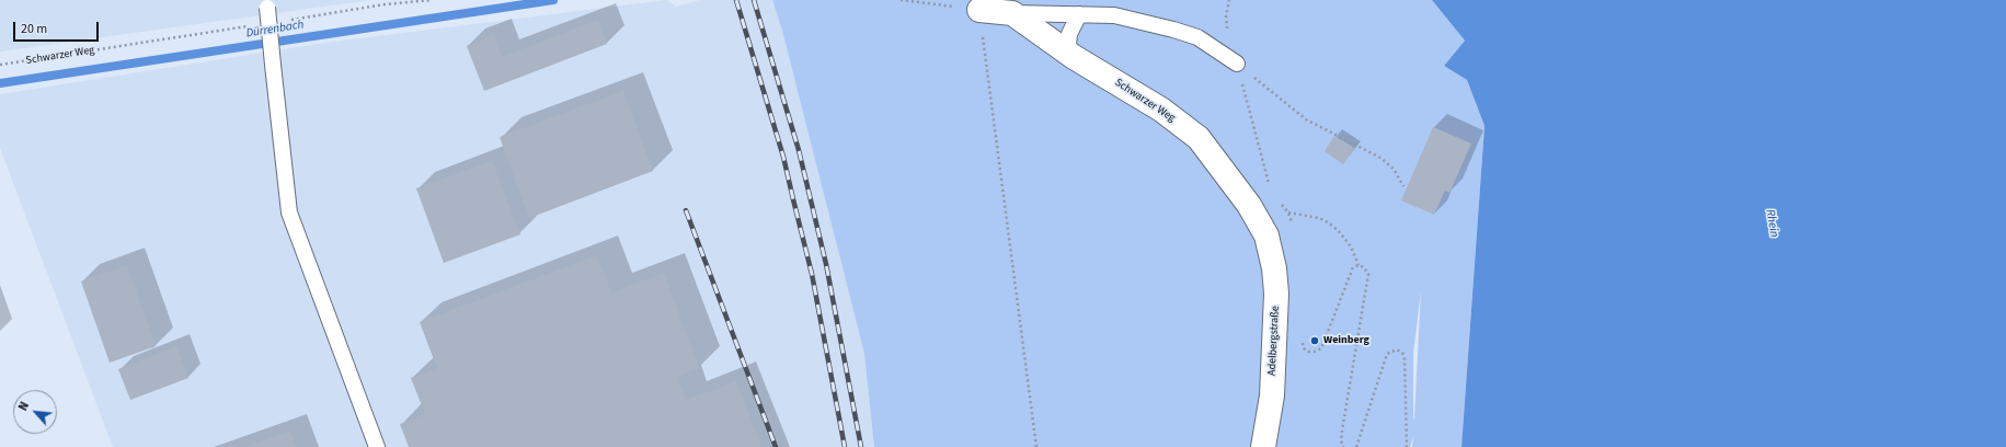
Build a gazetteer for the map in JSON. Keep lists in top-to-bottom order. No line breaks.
{"streets":{"street":["Schwarzer Weg","Adelbergstraße"]},"crossings":[["Schwarzer Weg","Adelbergstraße"]],"water":["Dürrenbach","Rhein"],"places":["Weinberg"],"scale_bar":"20 m","north":"top left"}
